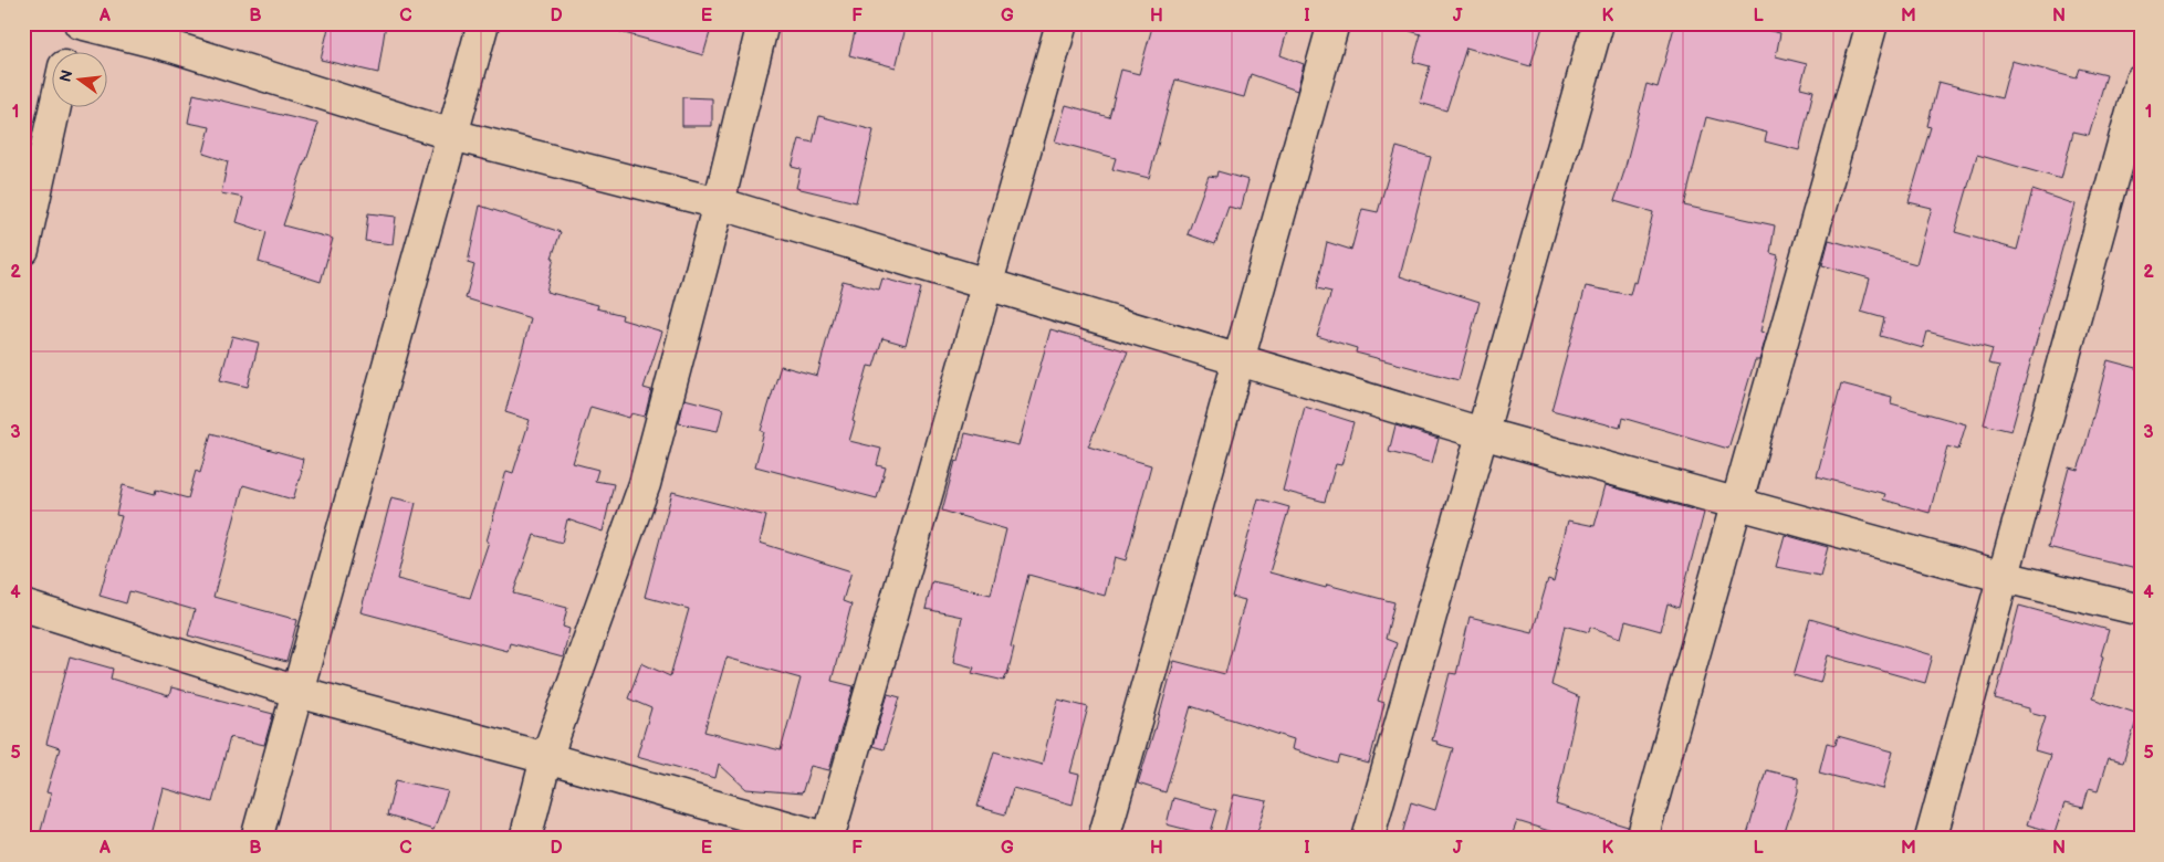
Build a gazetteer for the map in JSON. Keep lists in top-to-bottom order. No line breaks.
{"north":"left","grid":{"columns":["A","B","C","D","E","F","G","H","I","J","K","L","M","N"],"rows":["1","2","3","4","5"]}}
